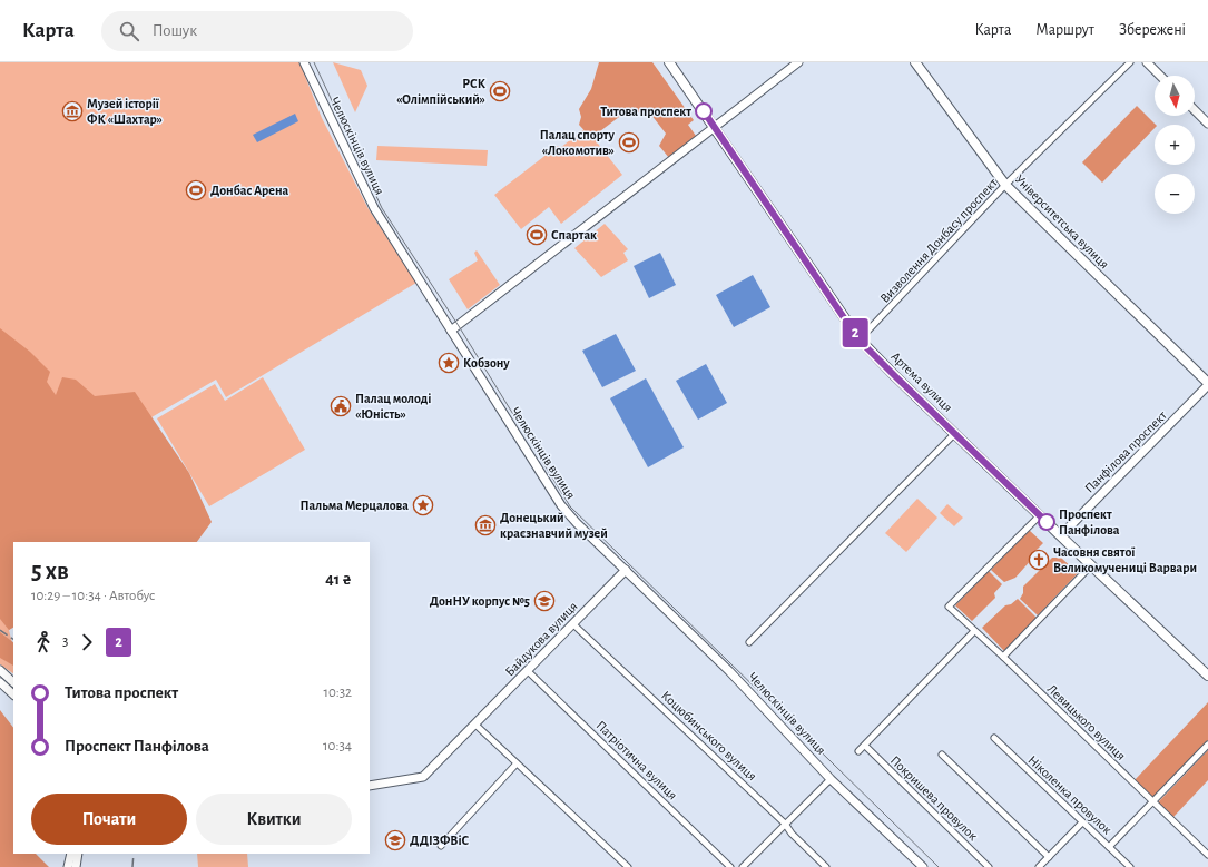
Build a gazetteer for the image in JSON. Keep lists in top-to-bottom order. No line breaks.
{"streets":{"main road":["Челюскінців вулиця","Університетська вулиця","Артема вулиця","Панфілова проспект","Байдукова вулиця"],"street":["Визволення Донбасу проспект","Левицького вулиця","Коцюбинського вулиця","Патріотична вулиця","Ніколенка провулок","Покришева провулок"]},"crossings":[["Челюскінців вулиця","Байдукова вулиця"],["Університетська вулиця","Визволення Донбасу проспект"],["Університетська вулиця","Панфілова проспект"],["Визволення Донбасу проспект","Артема вулиця"],["Артема вулиця","Панфілова проспект"],["Артема вулиця","Левицького вулиця"],["Байдукова вулиця","Коцюбинського вулиця"],["Байдукова вулиця","Патріотична вулиця"]],"places":{"sports":["РСК «Олімпійський»","Палац спорту «Локомотив»","Донбас Арена","Спартак"],"museum":["Музей історії ФК «Шахтар»","Донецький краєзнавчий музей"],"other":["Титова проспект","Проспект Панфілова"],"place":["Кобзону","Пальма Мерцалова"],"public building":["Палац молоді «Юність»"],"church":["Часовня святої Великомучениці Варвари"],"school or university":["ДонНУ корпус №5","ДДІЗФВіС"]},"lines":["bus line 2"],"north":"bottom","page":{"header":"Карта","search":"Пошук","nav":["Карта","Маршрут","Збережені"],"on_map":"2","map_buttons":["+","−"],"heading":["5 хв","10:29 – 10:34 · Автобус","41 ₴"],"legs":["3","2"],"list":[{"name":"Титова проспект","value":"10:32"},{"name":"Проспект Панфілова","value":"10:34"}],"buttons":["Почати","Квитки"]}}
